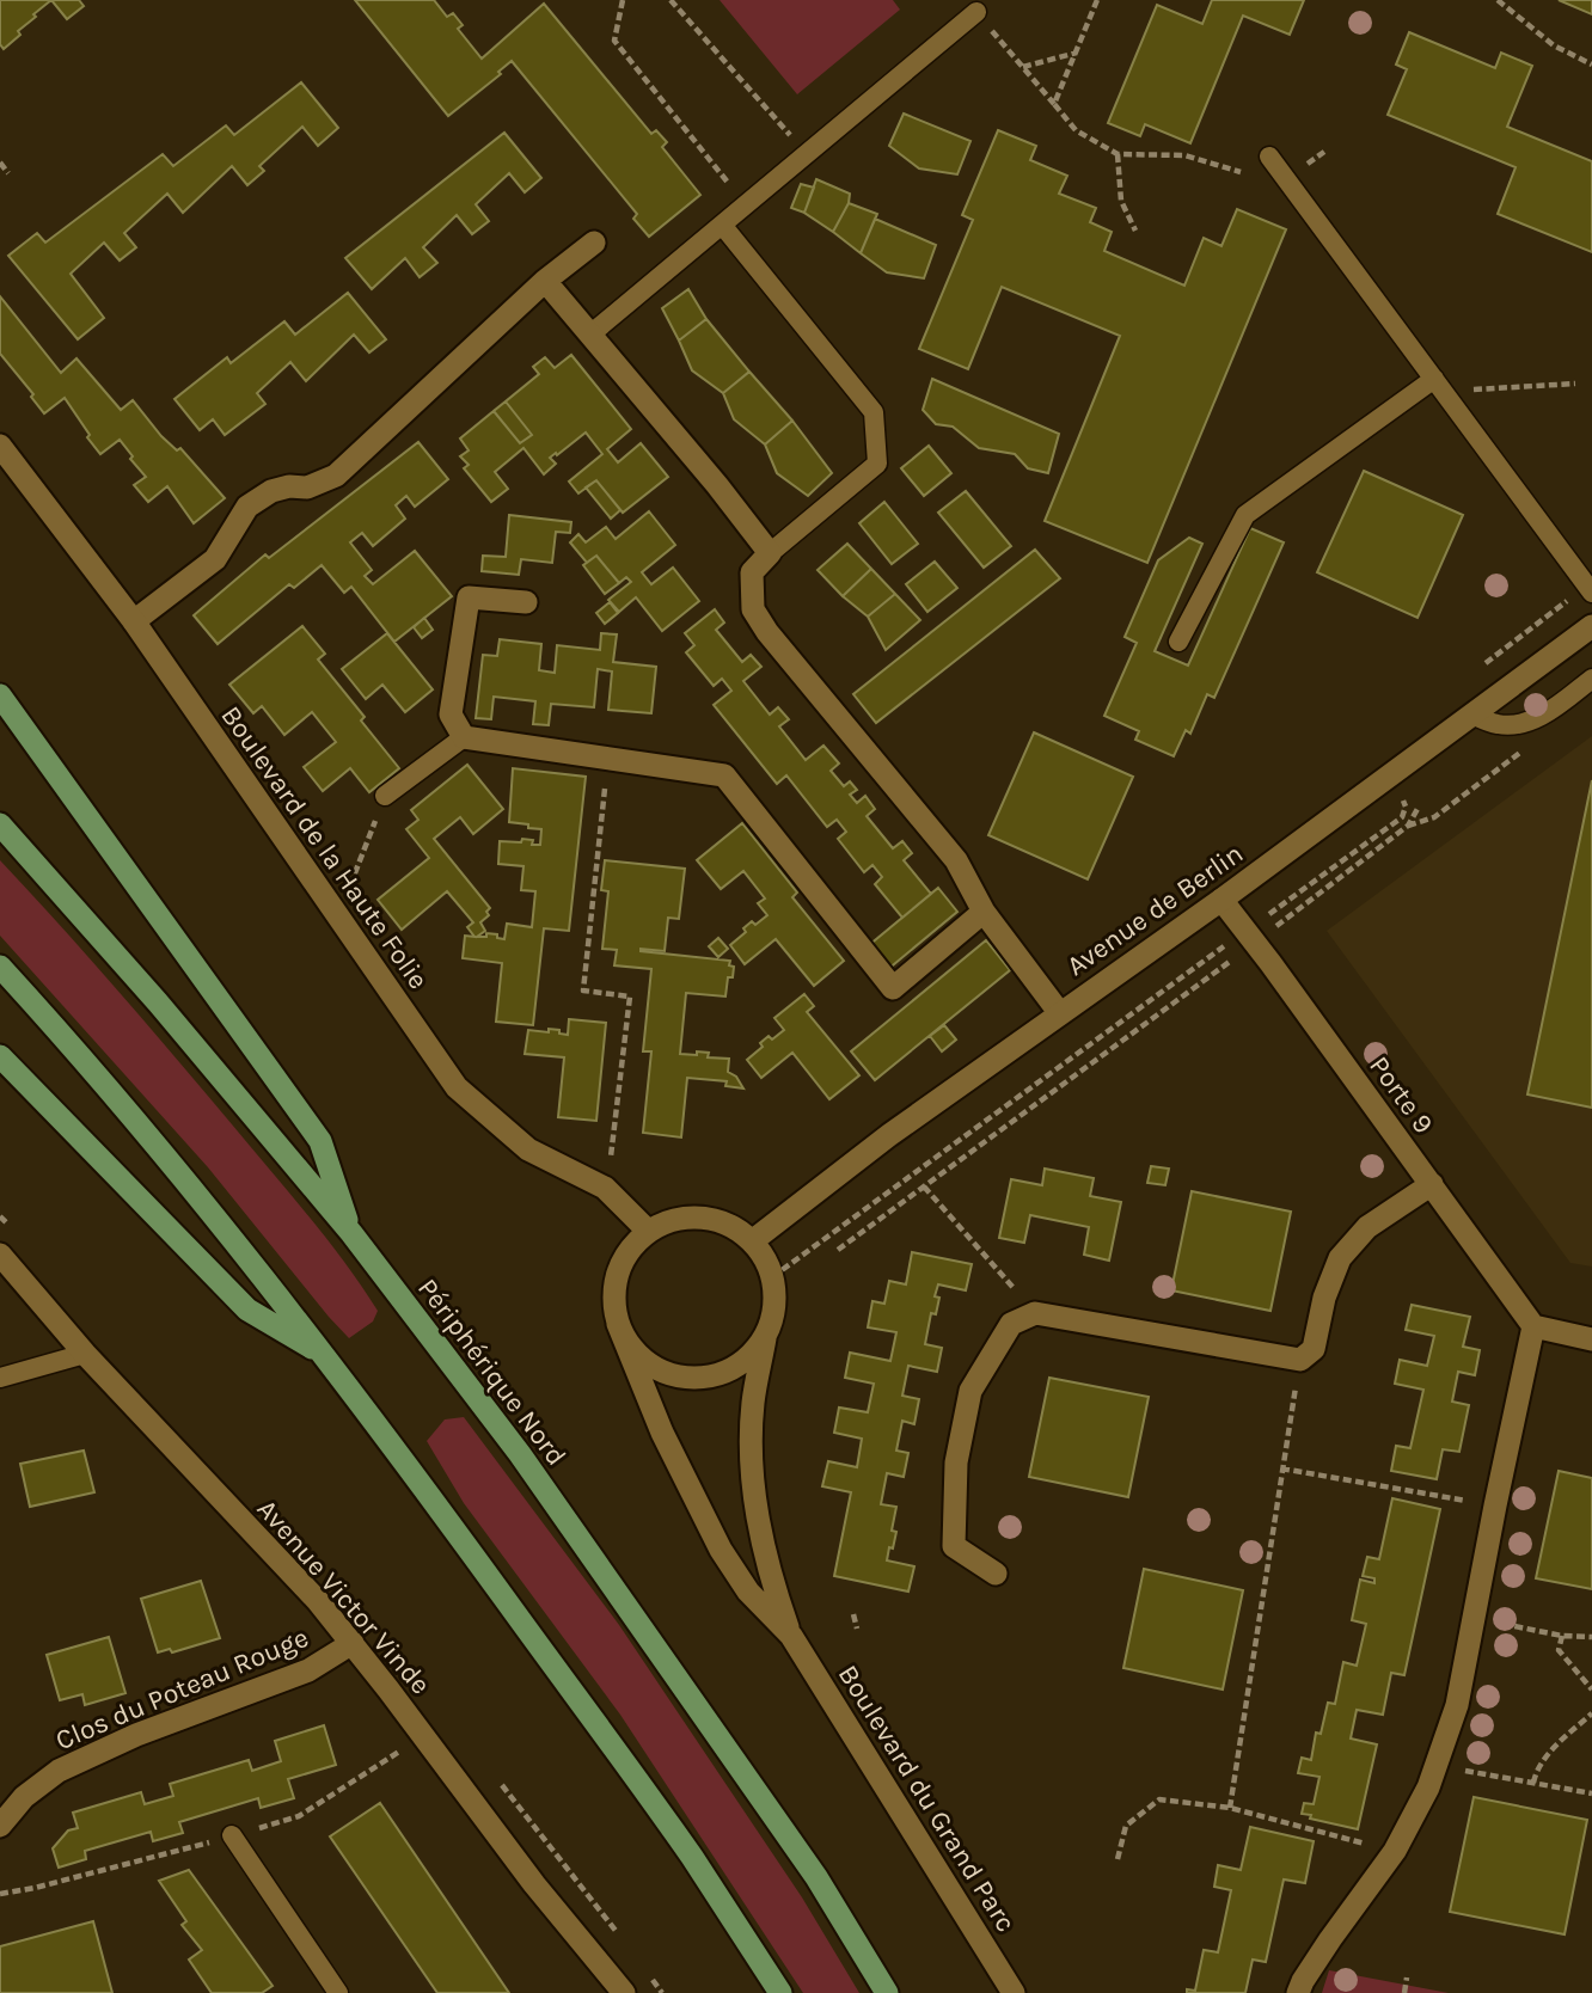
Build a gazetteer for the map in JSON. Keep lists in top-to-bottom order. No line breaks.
{"streets":{"highway":["Périphérique Nord"],"street":["Boulevard de la Haute Folie","Avenue de Berlin","Porte 9","Avenue Victor Vinde","Clos du Poteau Rouge","Boulevard du Grand Parc"]},"crossings":[["Boulevard de la Haute Folie","Avenue de Berlin"],["Boulevard de la Haute Folie","Boulevard du Grand Parc"],["Avenue de Berlin","Porte 9"],["Avenue de Berlin","Boulevard du Grand Parc"],["Avenue Victor Vinde","Clos du Poteau Rouge"]]}
